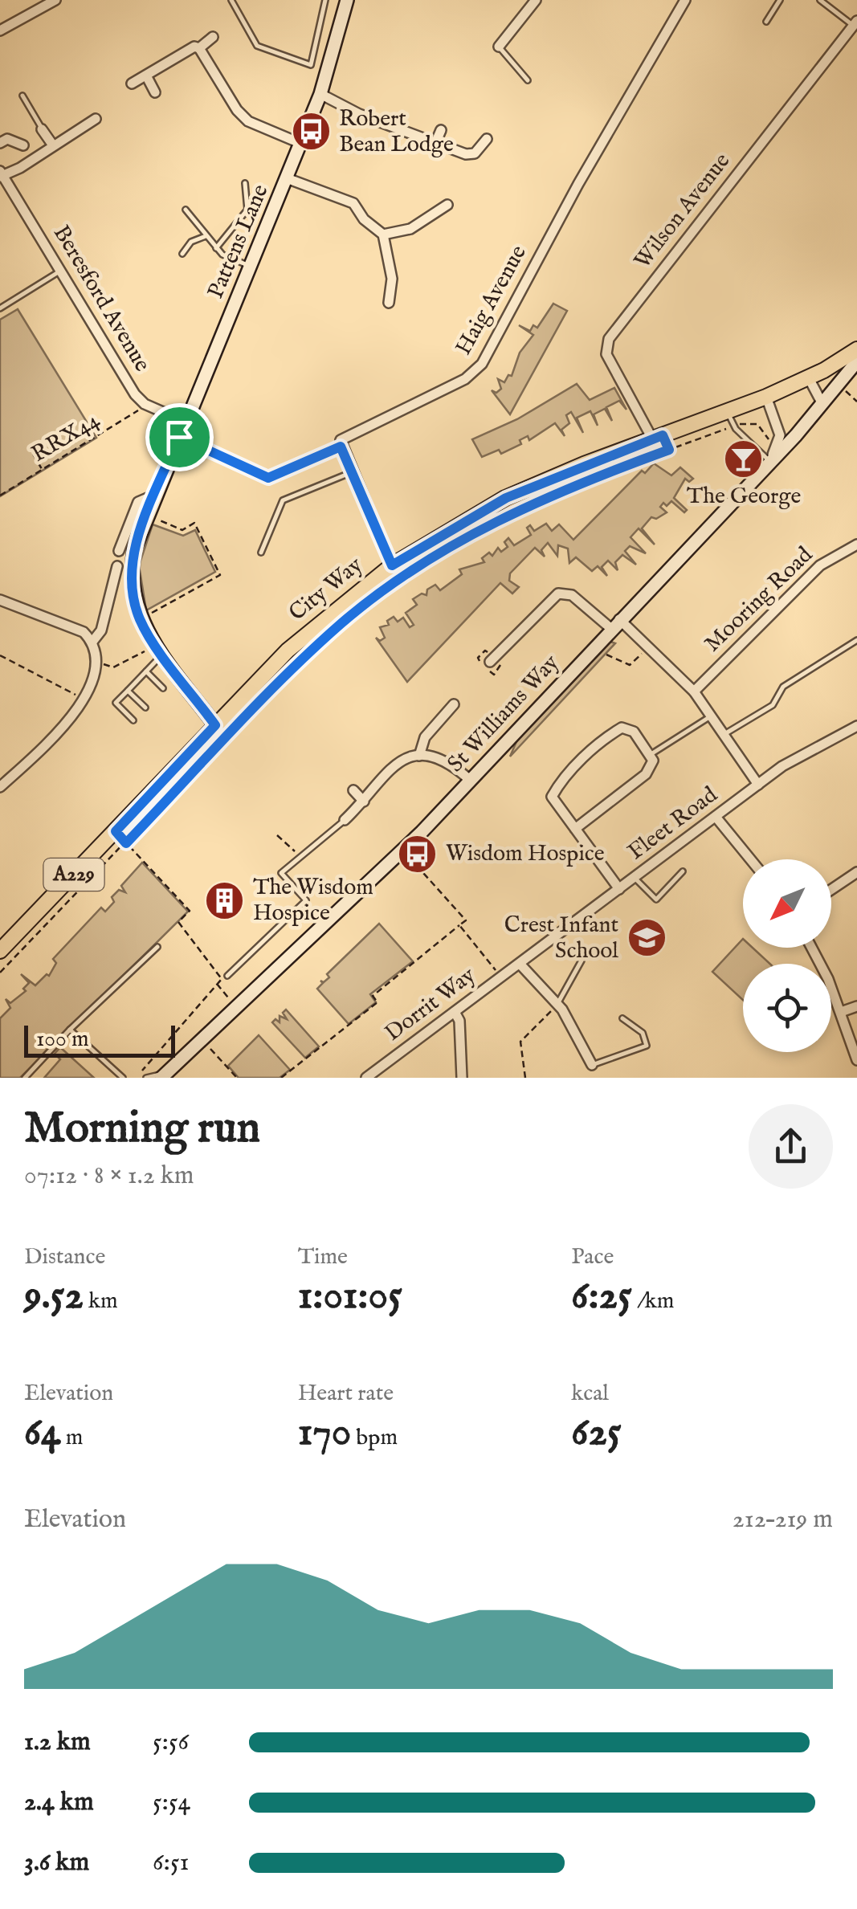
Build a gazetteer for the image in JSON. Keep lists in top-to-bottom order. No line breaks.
{"streets":{"main road":["City Way","A229"],"street":["Wilson Avenue","Pattens Lane","Beresford Avenue","Haig Avenue","Mooring Road","St Williams Way","Fleet Road","Dorrit Way"],"path":["RRX44"]},"crossings":[["Wilson Avenue","City Way"],["Pattens Lane","Beresford Avenue"],["Pattens Lane","City Way"],["Beresford Avenue","RRX44"],["City Way","St Williams Way"],["Fleet Road","Dorrit Way"]],"places":{"bus stop":["Robert Bean Lodge","Wisdom Hospice"],"bar":["The George"],"building":["The Wisdom Hospice"],"school or university":["Crest Infant School"]},"scale_bar":"100 m","north":"bottom left","page":{"scale":"100 m","heading":["Morning run","07:12 · 8 × 1.2 km"],"stats":[["Distance","9.52 km"],["Time","1:01:05"],["Pace","6:25 /km"],["Elevation","64 m"],["Heart rate","170 bpm"],["kcal","625"]],"chart":["Elevation","212–219 m"],"list":[{"name":"1.2 km","note":"5:56"},{"name":"2.4 km","note":"5:54"},{"name":"3.6 km","note":"6:51"}]}}
